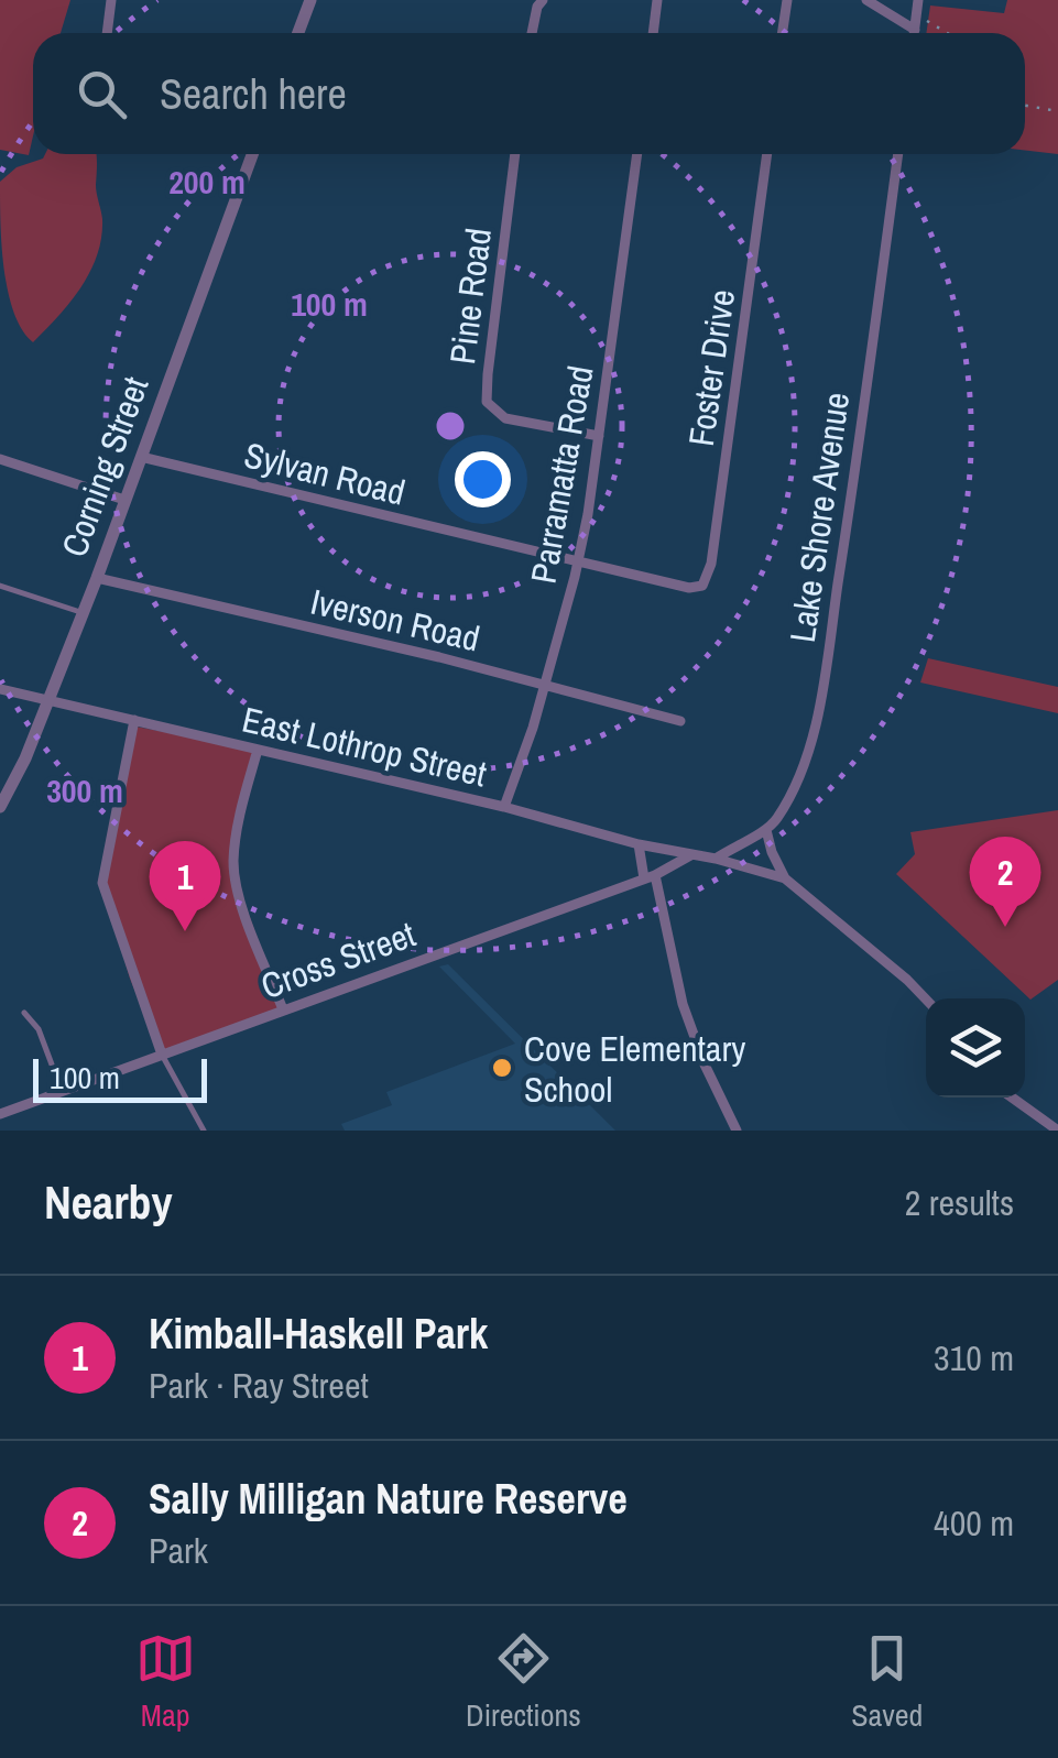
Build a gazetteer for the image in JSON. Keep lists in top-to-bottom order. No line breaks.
{"streets":{"street":["Pine Road","Foster Drive","Corning Street","Sylvan Road","Parramatta Road","Lake Shore Avenue","Iverson Road","East Lothrop Street","Cross Street"]},"crossings":[["Pine Road","Parramatta Road"],["Foster Drive","Sylvan Road"],["Corning Street","Sylvan Road"],["Corning Street","Iverson Road"],["Corning Street","East Lothrop Street"],["Sylvan Road","Parramatta Road"],["Parramatta Road","Iverson Road"],["Parramatta Road","East Lothrop Street"],["Lake Shore Avenue","East Lothrop Street"],["East Lothrop Street","Cross Street"]],"places":["Cove Elementary School"],"scale_bar":"100 m","page":{"search":"Search here","pins":["2","1"],"scale":"100 m","heading":["Nearby","2 results"],"list":[{"mark":"1","name":"Kimball-Haskell Park","note":"Park · Ray Street","value":"310 m"},{"mark":"2","name":"Sally Milligan Nature Reserve","note":"Park","value":"400 m"}],"nav":["Map","Directions","Saved"]},"rings":["200 m","100 m","300 m"]}
